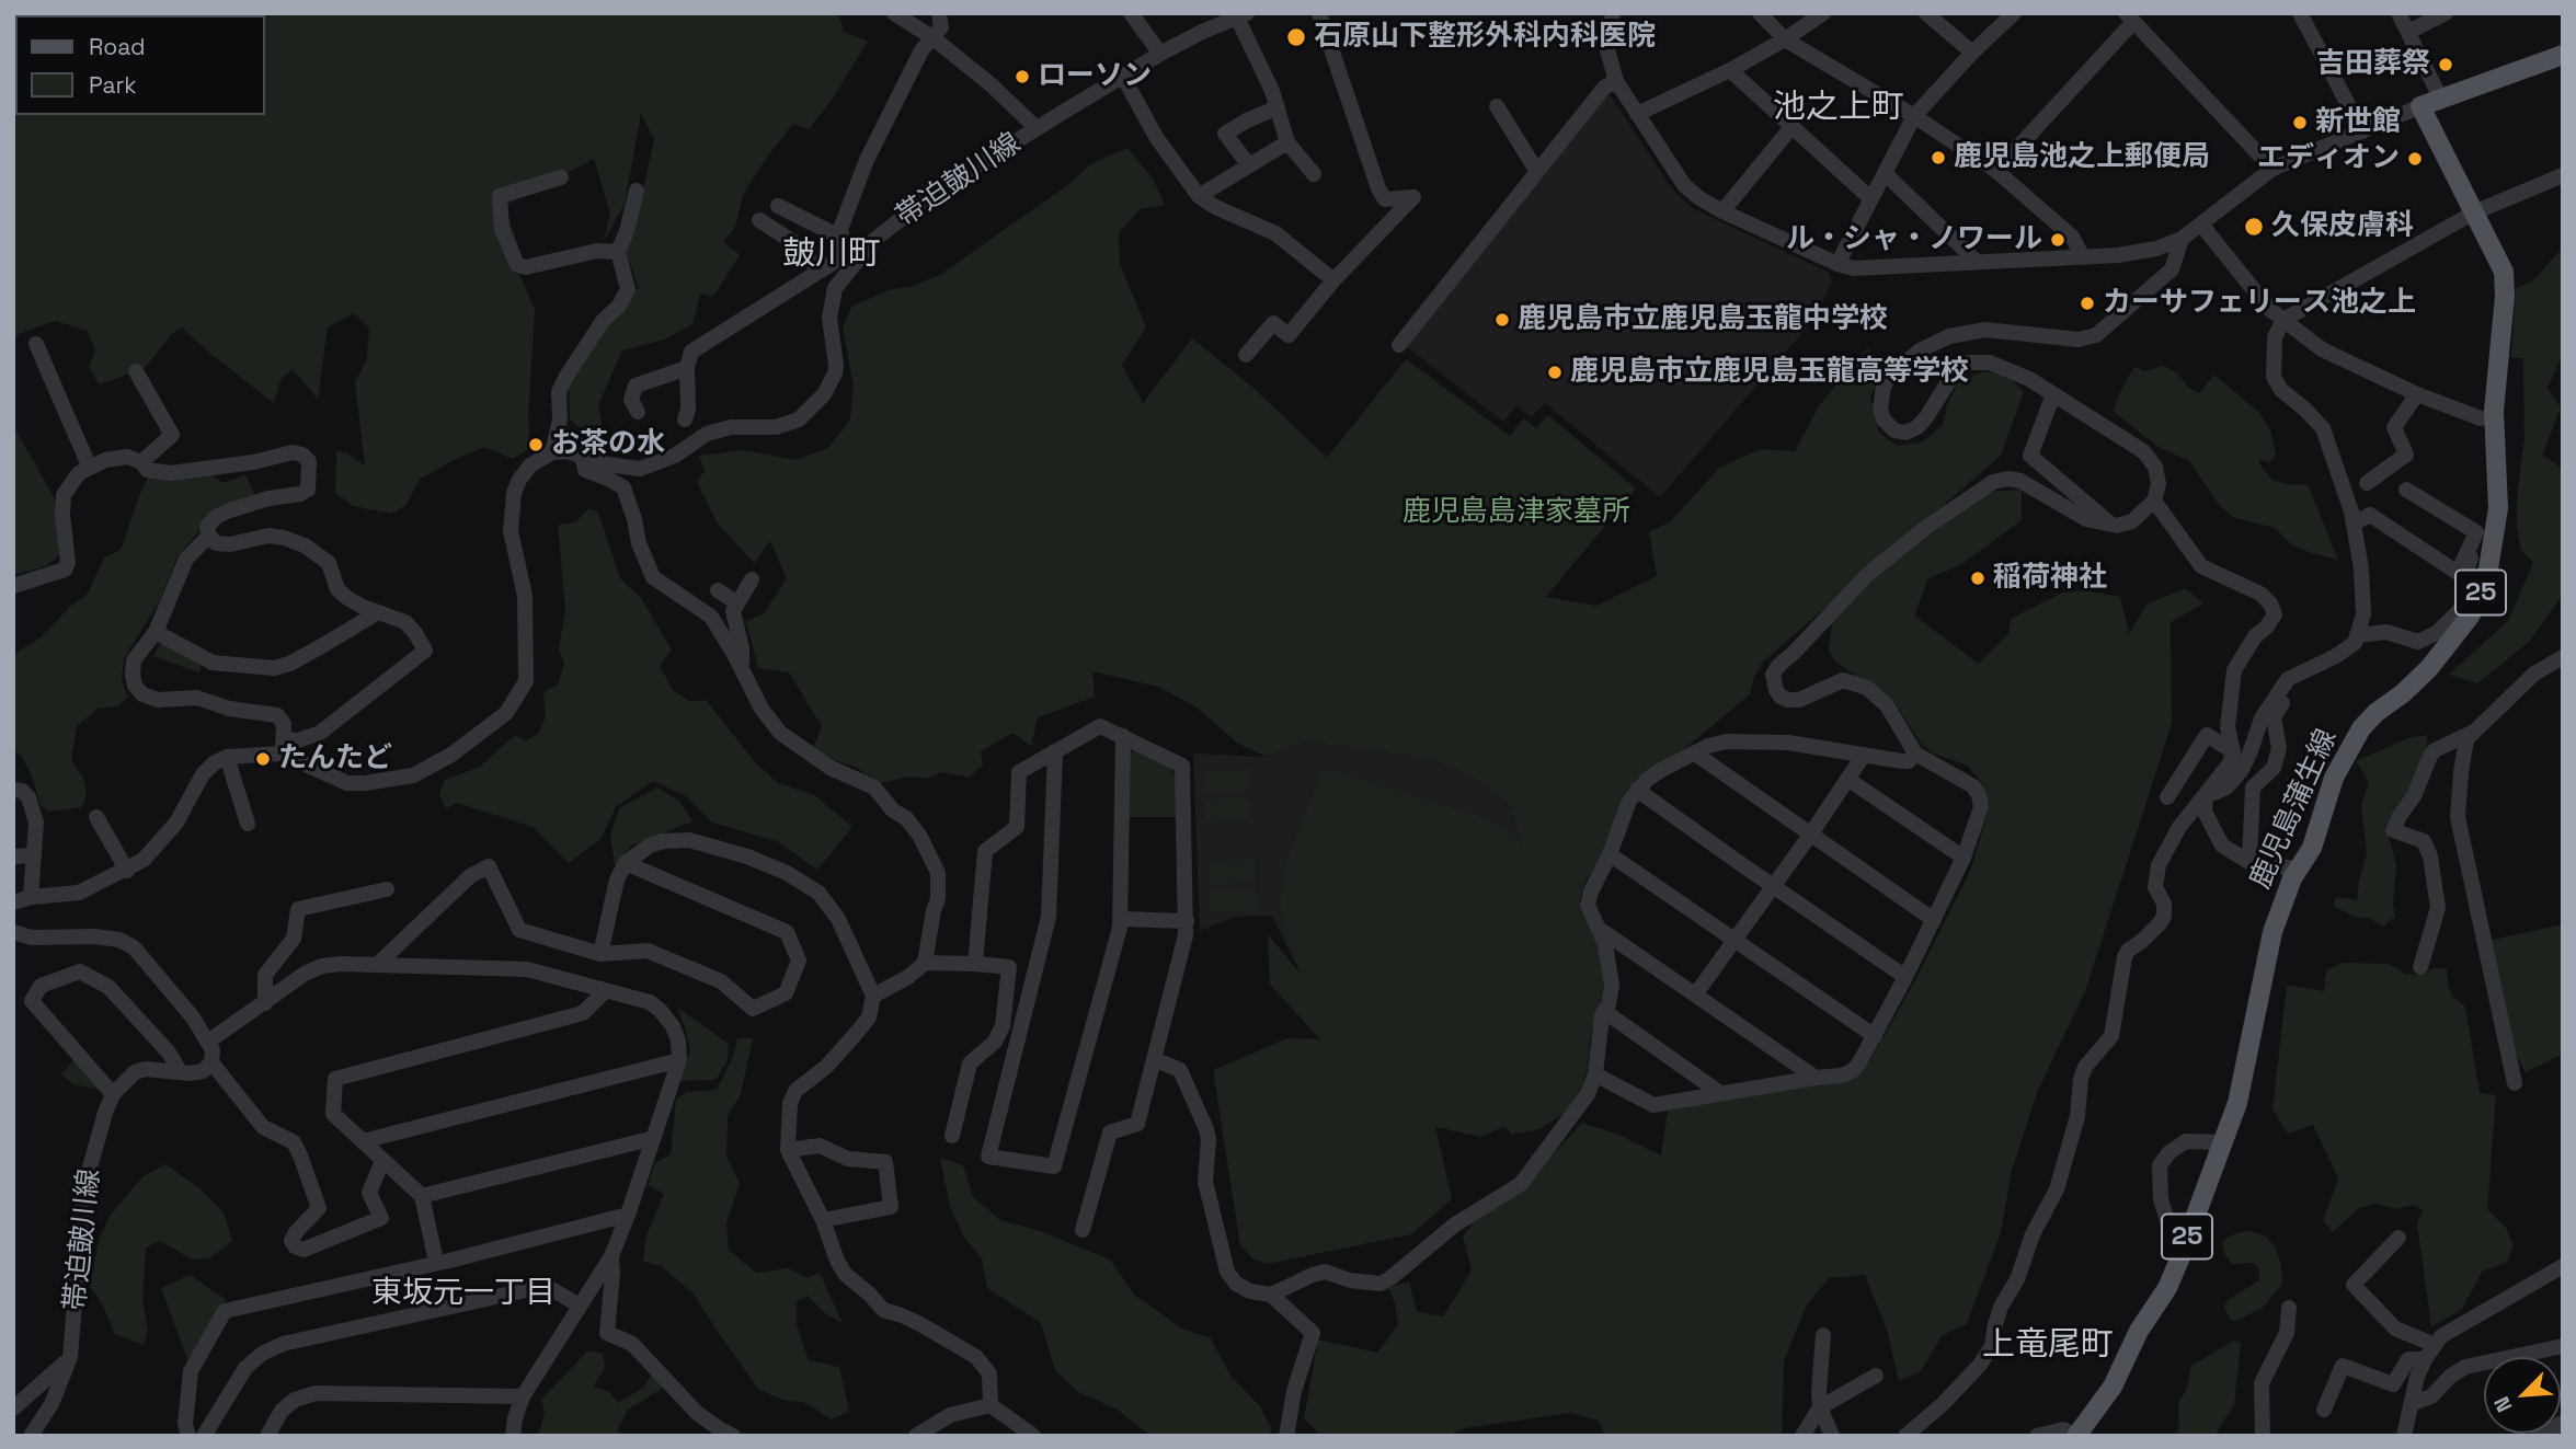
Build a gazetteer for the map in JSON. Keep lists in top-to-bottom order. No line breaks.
{"streets":{"main road":["25","鹿児島蒲生線"],"street":["帯迫皷川線"]},"districts":["池之上町","皷川町","東坂元一丁目","上竜尾町"],"parks":["鹿児島島津家墓所"],"places":["石原山下整形外科内科医院","吉田葬祭","ローソン","新世館","鹿児島池之上郵便局","エディオン","久保皮膚科","ル・シャ・ノワール","カーサフェリース池之上","鹿児島市立鹿児島玉龍中学校","鹿児島市立鹿児島玉龍高等学校","お茶の水","稲荷神社","たんたど"],"legend":["Road","Park"],"north":"bottom left"}
